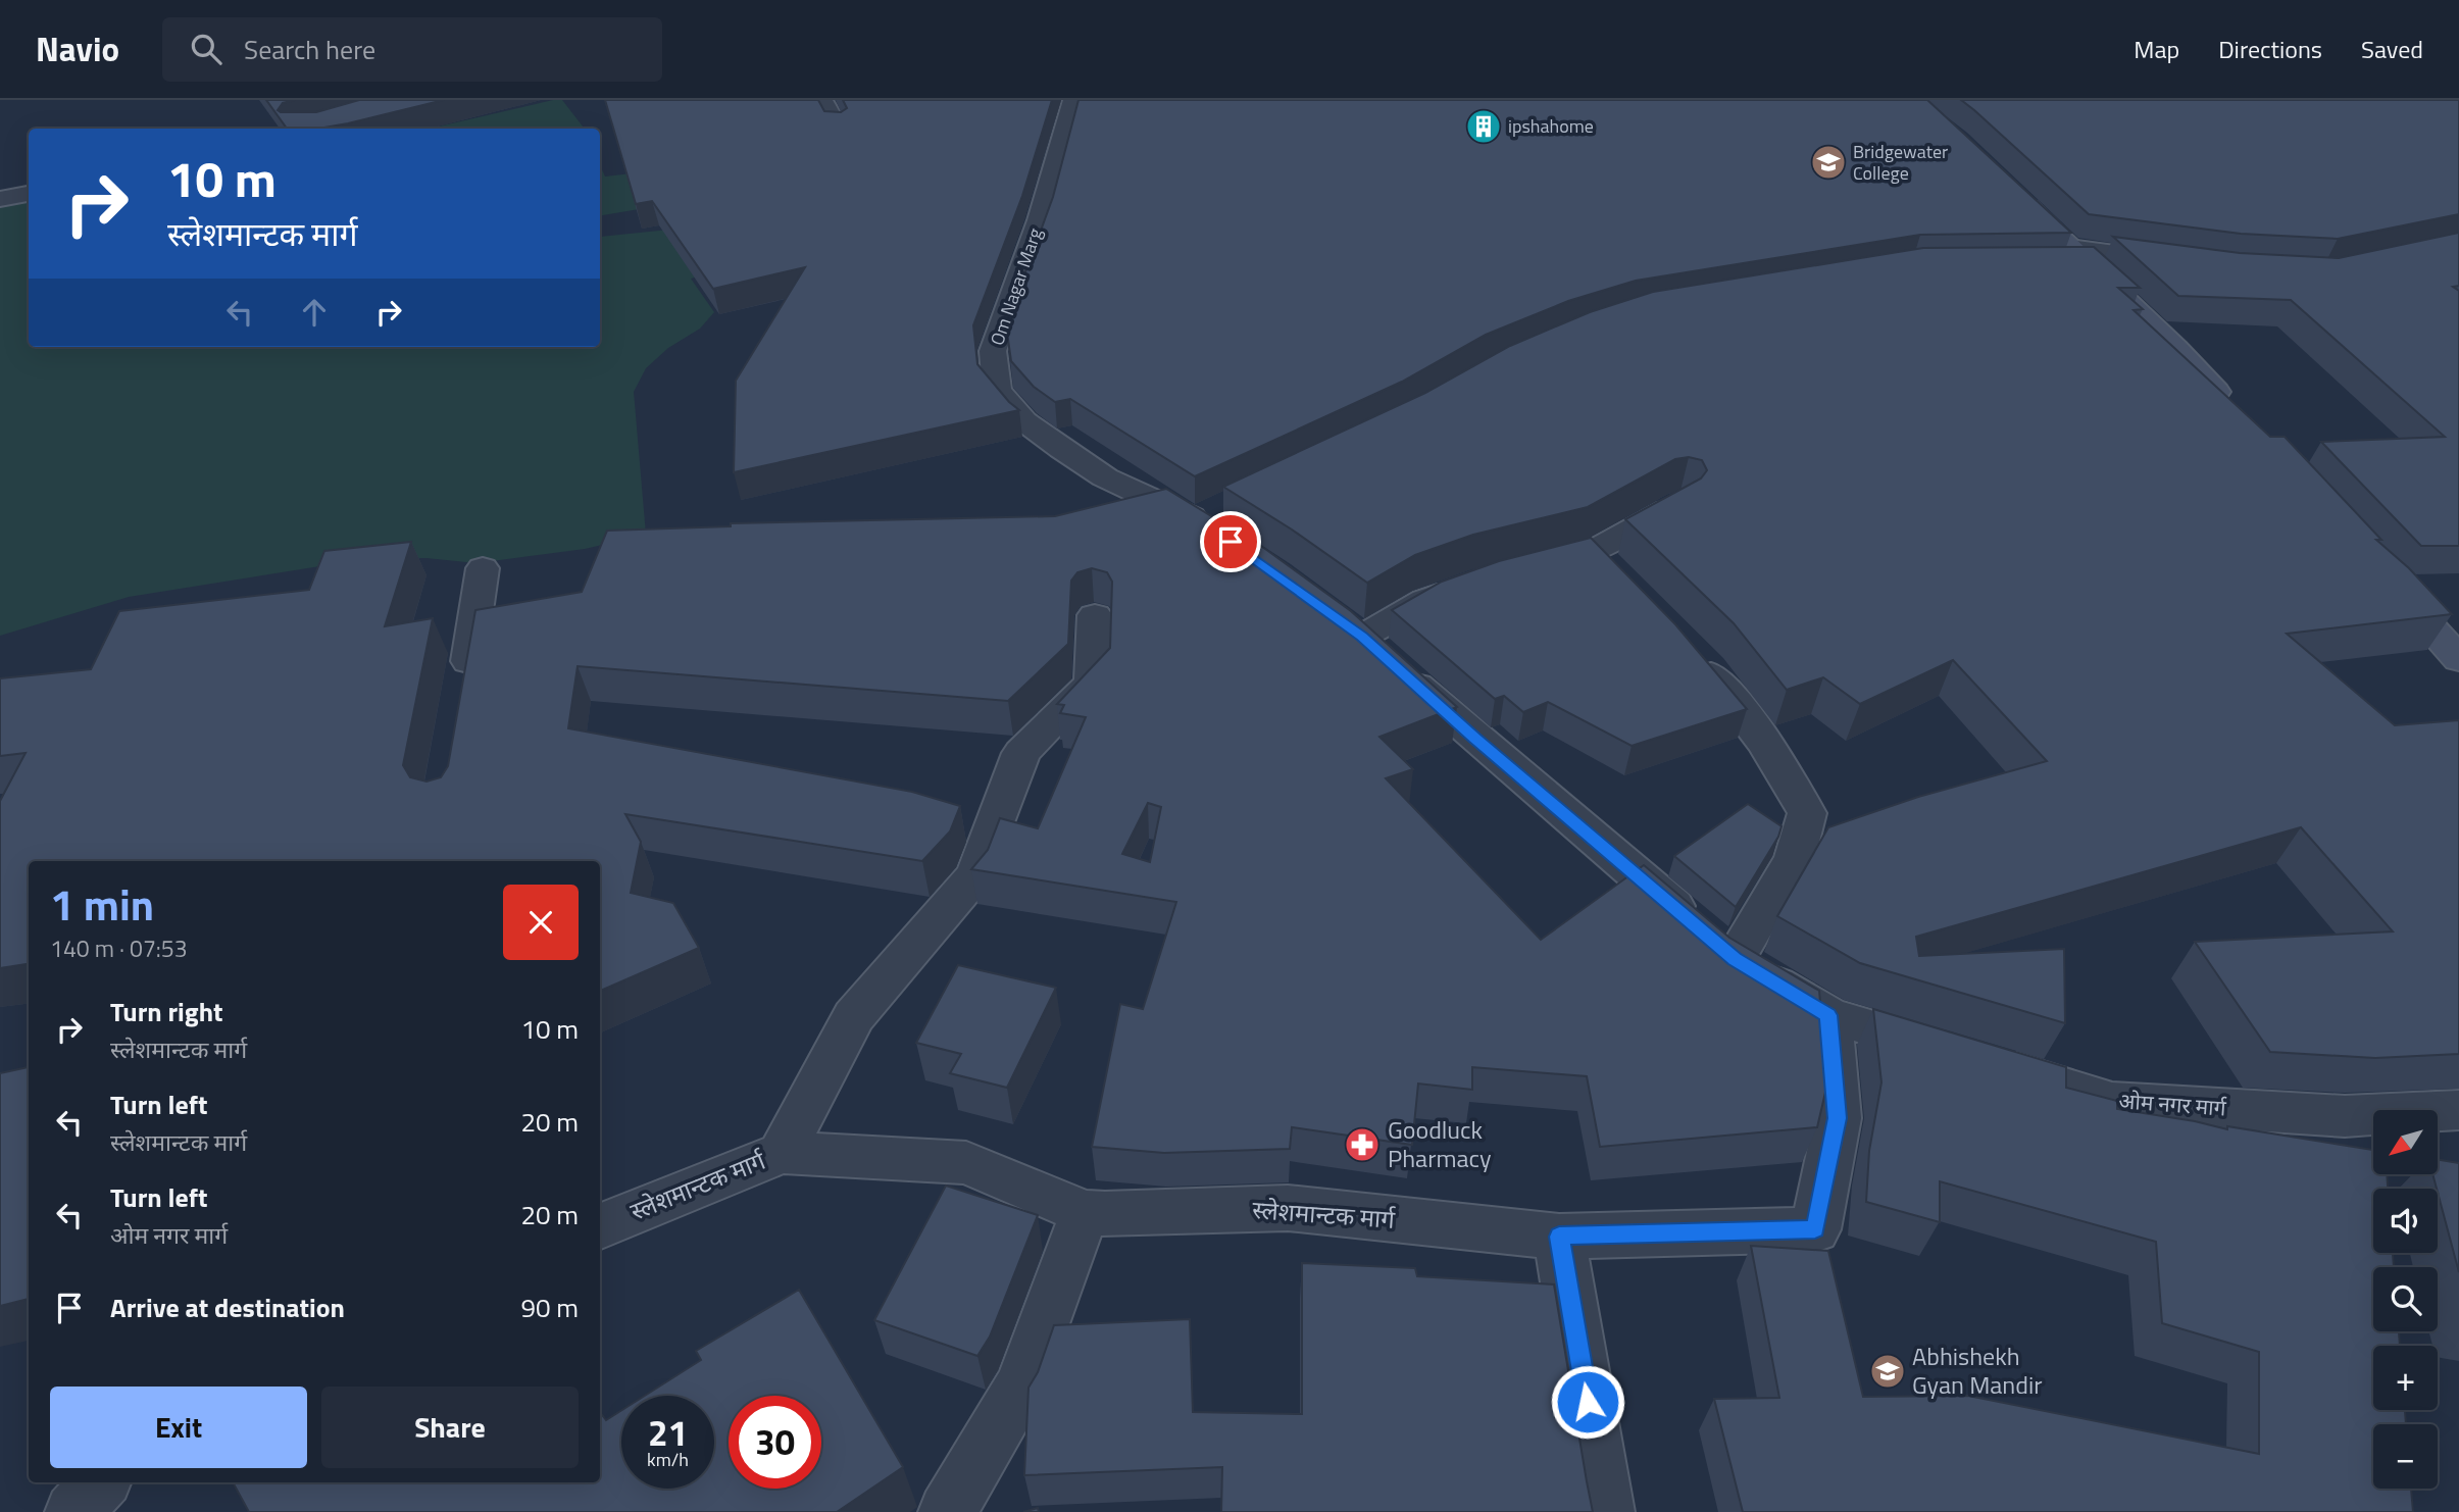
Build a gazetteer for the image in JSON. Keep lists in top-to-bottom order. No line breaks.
{"streets":{"street":["Om Nagar Marg","ओम नगर मार्ग","स्लेशमान्टक मार्ग"]},"crossings":[["ओम नगर मार्ग","स्लेशमान्टक मार्ग"]],"places":{"building":["ipshahome"],"school or university":["Bridgewater College","Abhishekh Gyan Mandir"],"pharmacy":["Goodluck Pharmacy"]},"north":"bottom left","page":{"header":"Navio","search":"Search here","nav":["Map","Directions","Saved"],"turn":["10 m","स्लेशमान्टक मार्ग"],"heading":["1 min","140 m · 07:53"],"list":[{"name":"Turn right","note":"स्लेशमान्टक मार्ग","value":"10 m"},{"name":"Turn left","note":"स्लेशमान्टक मार्ग","value":"20 m"},{"name":"Turn left","note":"ओम नगर मार्ग","value":"20 m"},{"name":"Arrive at destination","value":"90 m"}],"map_buttons":["+","−"],"buttons":["Exit","Share"],"speed":"21 km/h","limit":"30"}}
